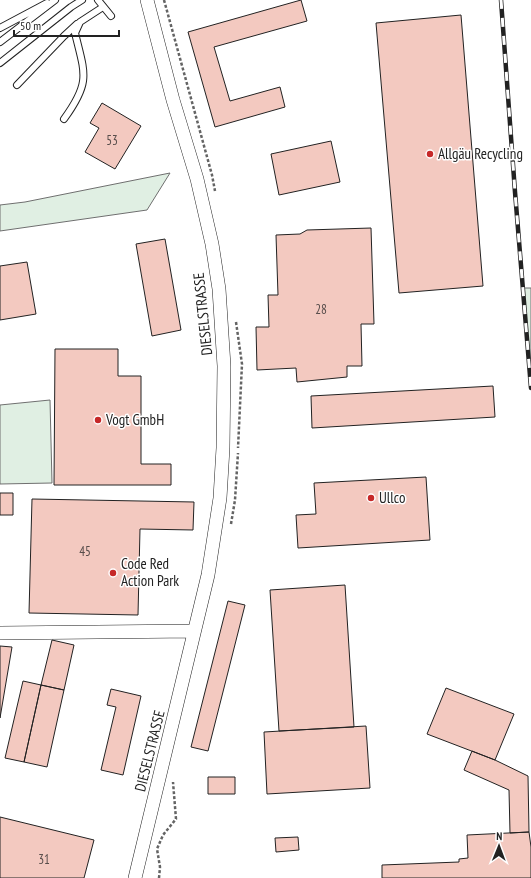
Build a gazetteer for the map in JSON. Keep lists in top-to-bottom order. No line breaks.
{"streets":{"street":["DIESELSTRASSE"]},"places":["Allgäu Recycling","Vogt GmbH","Ullco","Code Red Action Park"],"house_numbers":["53","28","45","31"],"scale_bar":"50 m","north":"top"}
